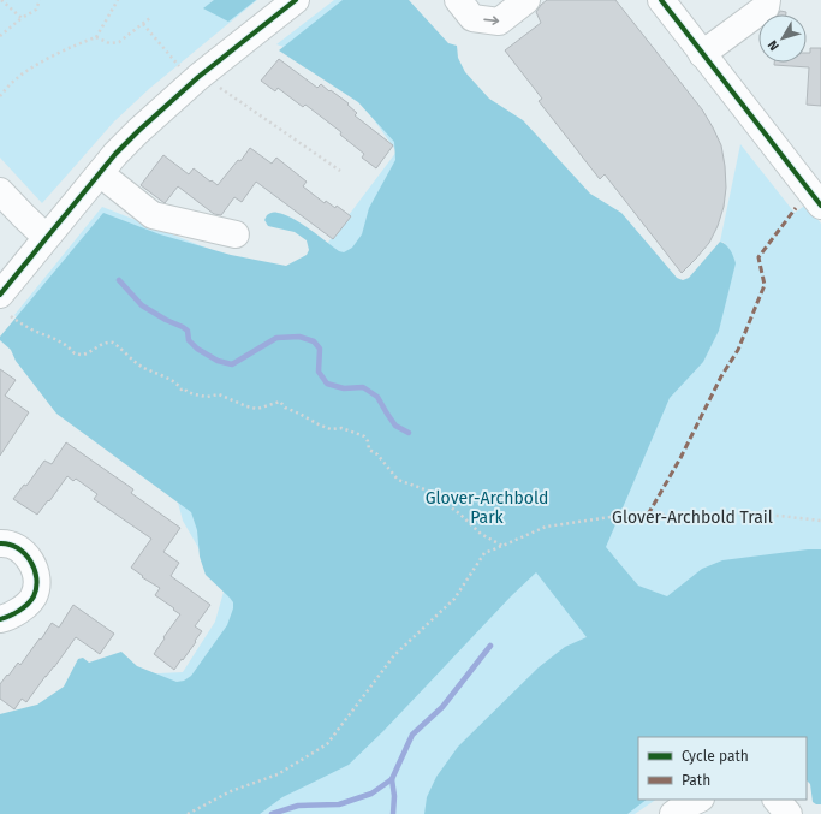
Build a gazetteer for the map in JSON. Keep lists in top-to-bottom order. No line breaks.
{"streets":{"path":["Glover-Archbold Trail"]},"parks":["Glover-Archbold Park"],"legend":["Cycle path","Path"],"north":"bottom left"}
